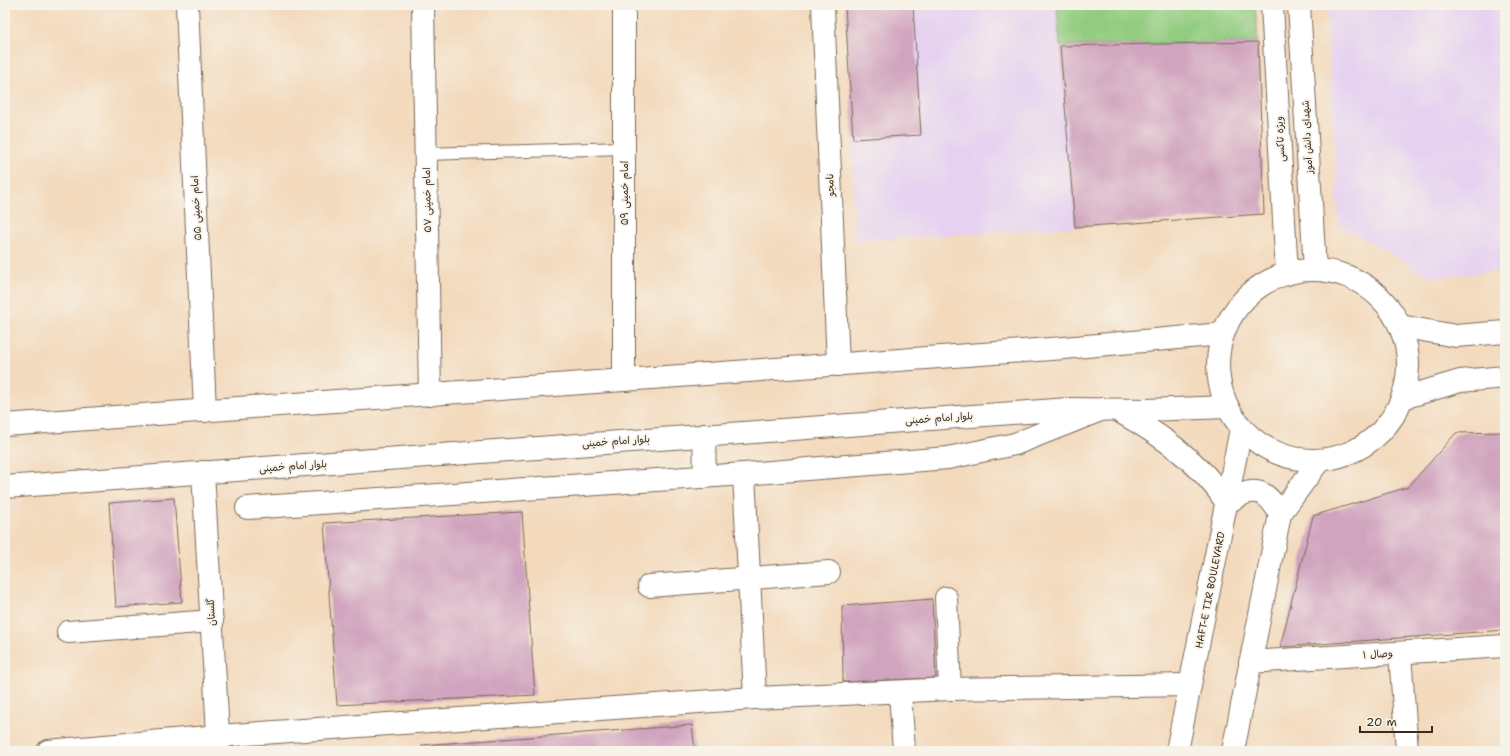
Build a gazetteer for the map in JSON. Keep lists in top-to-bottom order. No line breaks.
{"streets":{"street":["شهدای دانش آموز","ویژه تاکسی","نامجو","امام خمينی ۵۹","امام خمينی ۵۷","امام خمينی ۵۵","بلوار امام خمينی","HAFT-E TIR BOULEVARD","گلستان","وصال ۱"]},"crossings":[["بلوار امام خمينی","گلستان"]],"scale_bar":"20 m"}
